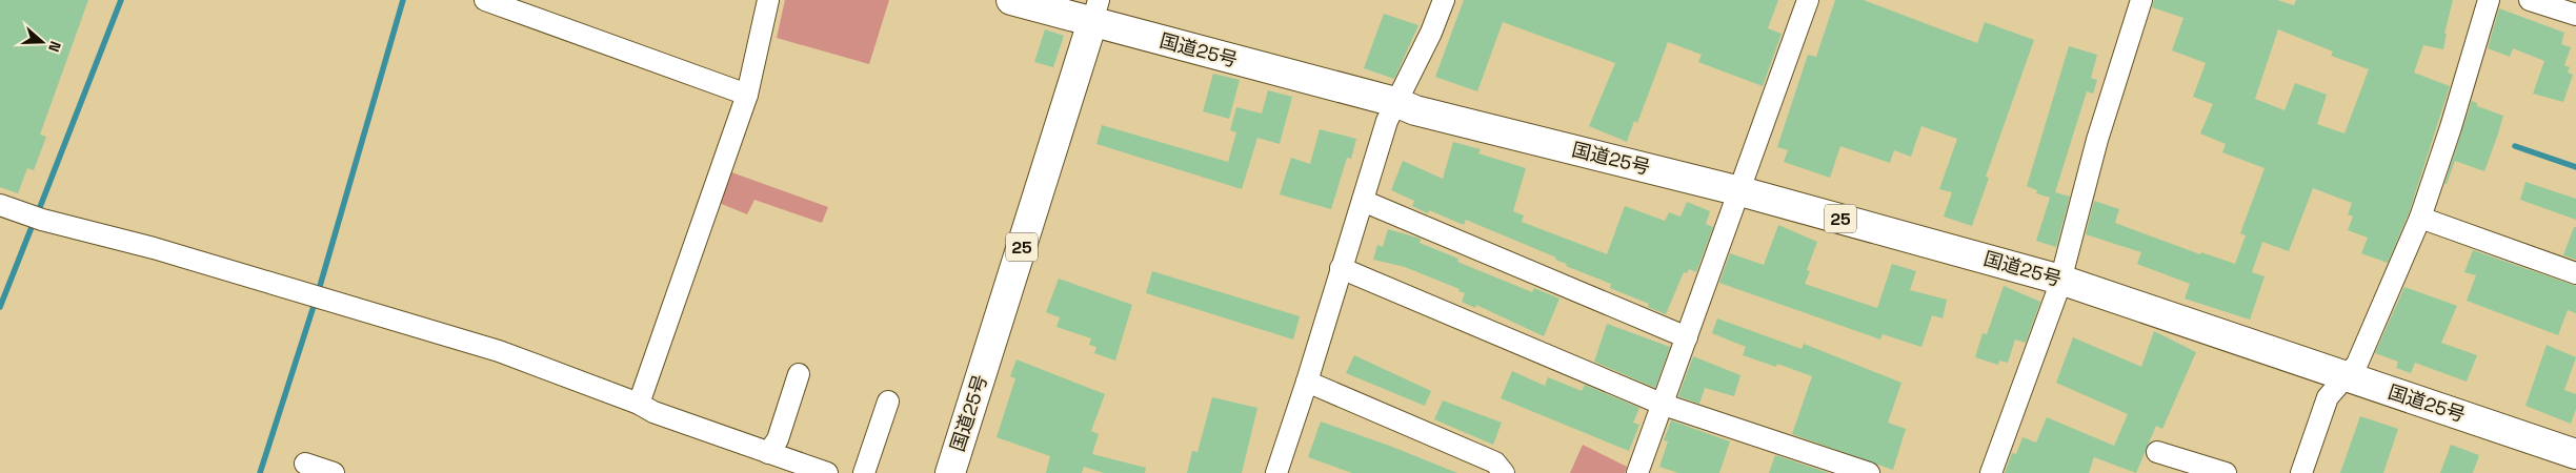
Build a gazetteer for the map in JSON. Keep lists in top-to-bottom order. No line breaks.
{"streets":{"highway":["国道25号","25"]},"north":"right"}
